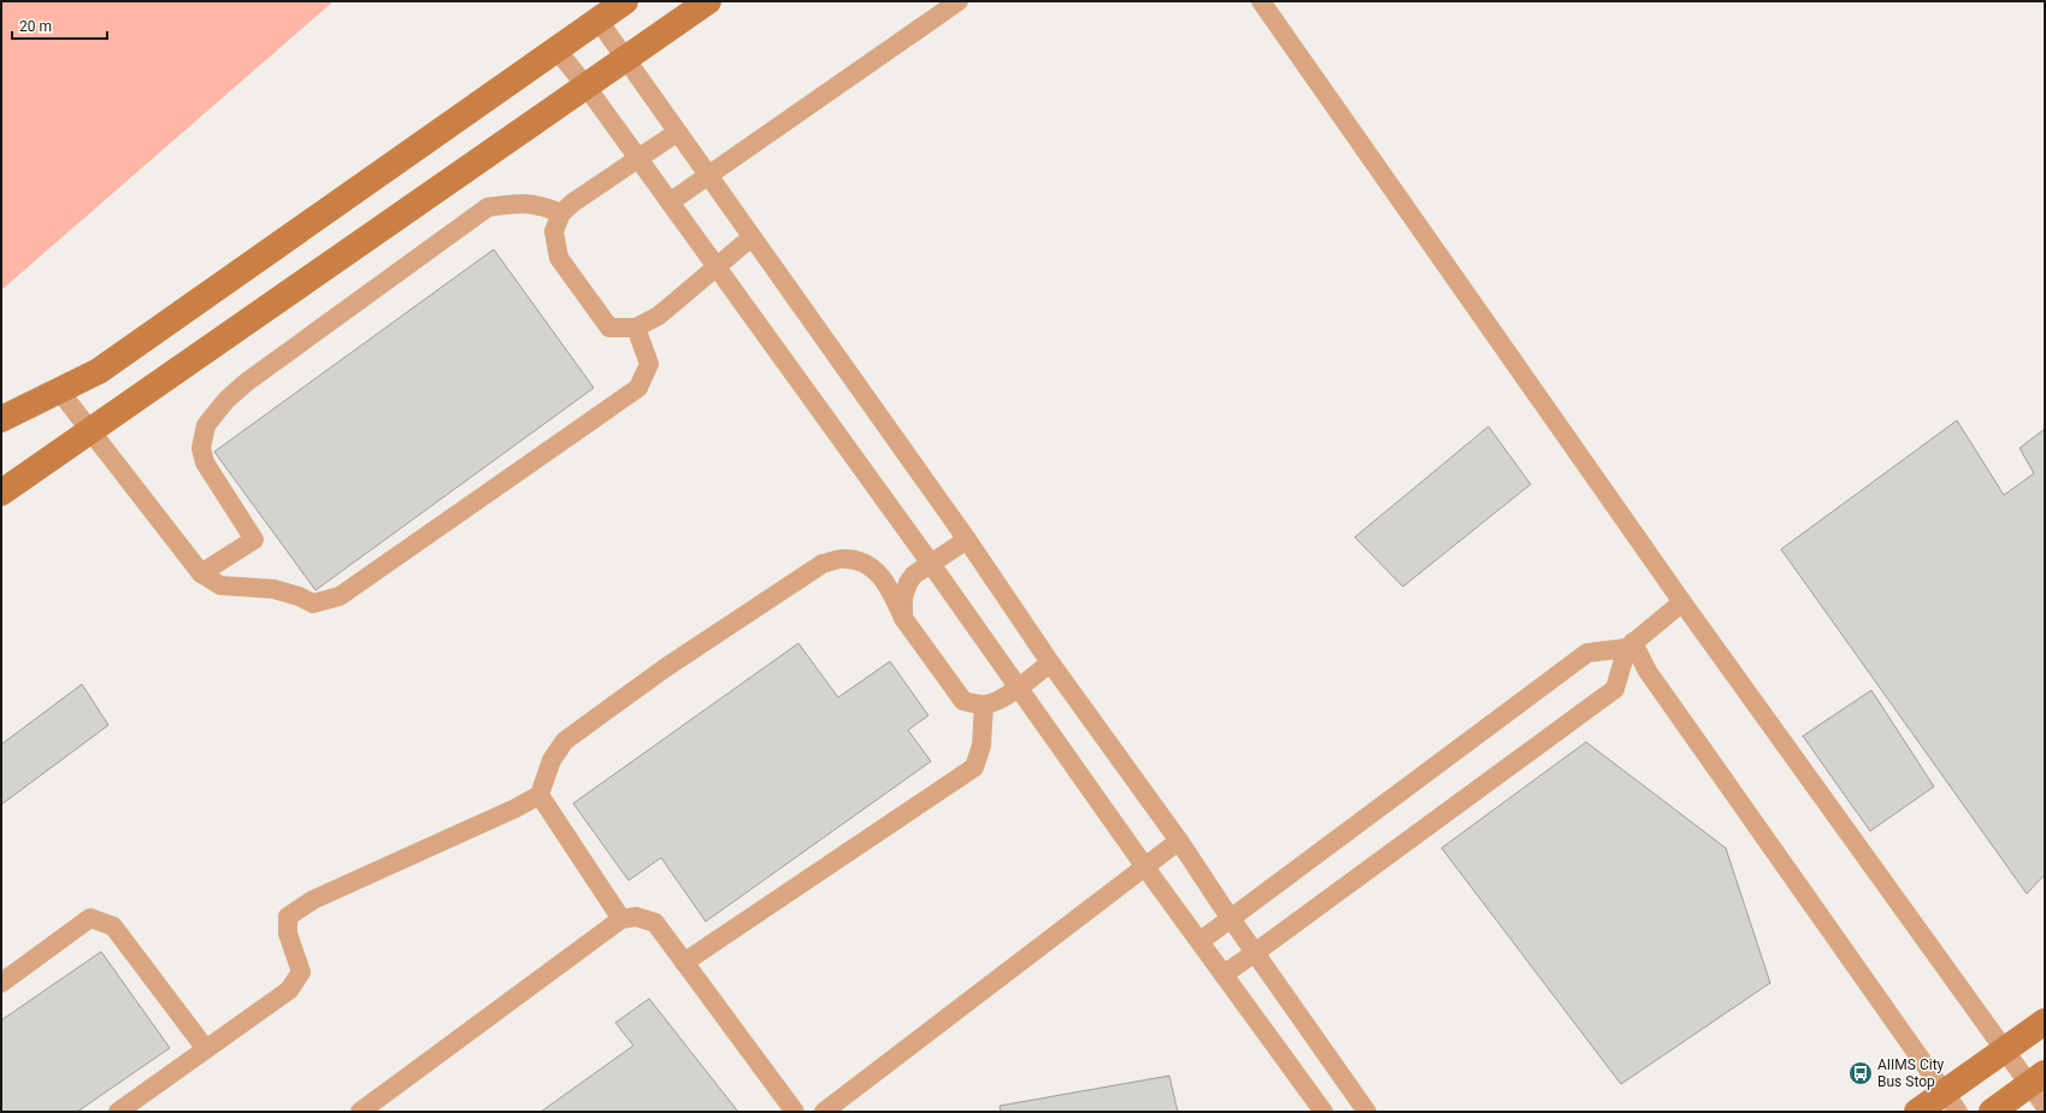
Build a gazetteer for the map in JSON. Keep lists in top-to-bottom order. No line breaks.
{"places":{"bus stop":["AIIMS City Bus Stop"]},"scale_bar":"20 m"}
